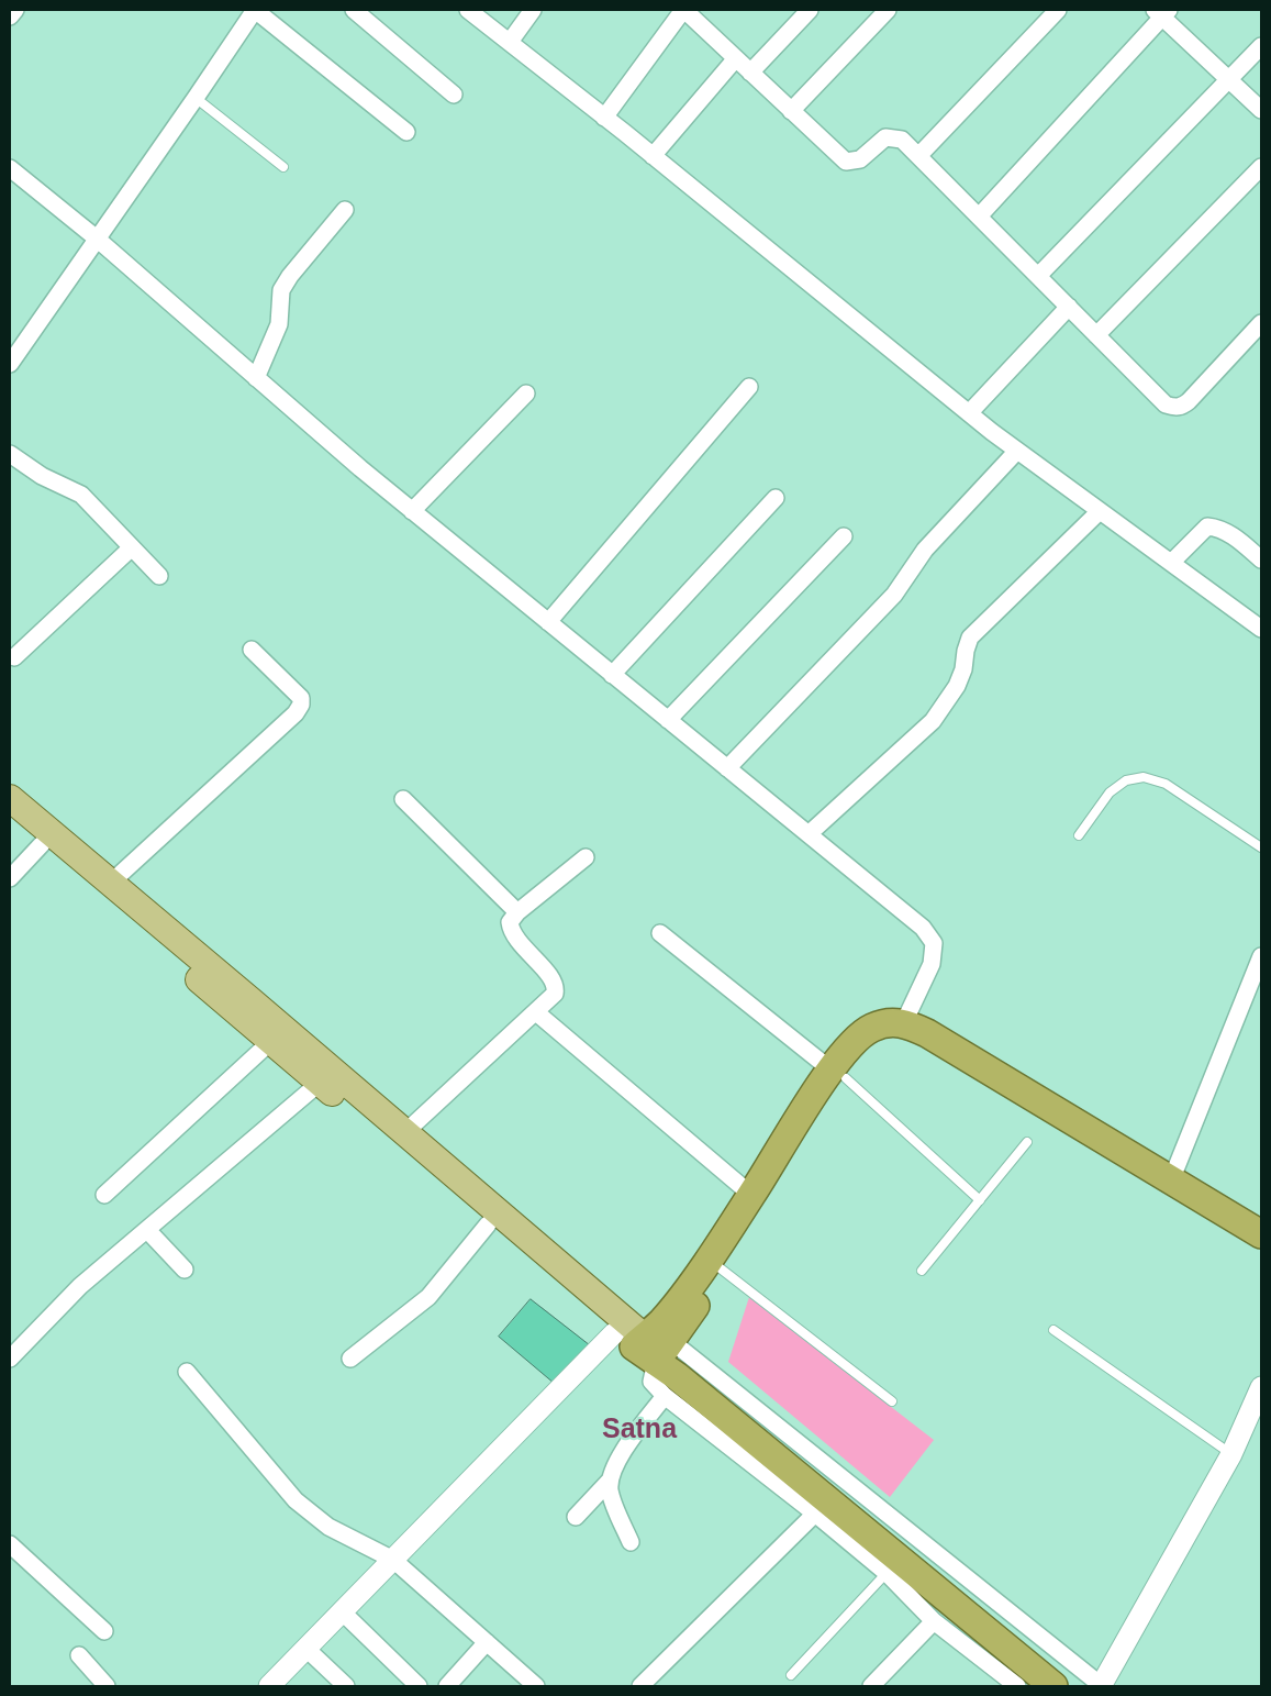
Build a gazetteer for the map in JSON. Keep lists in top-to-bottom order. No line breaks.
{"districts":["Satna"]}
